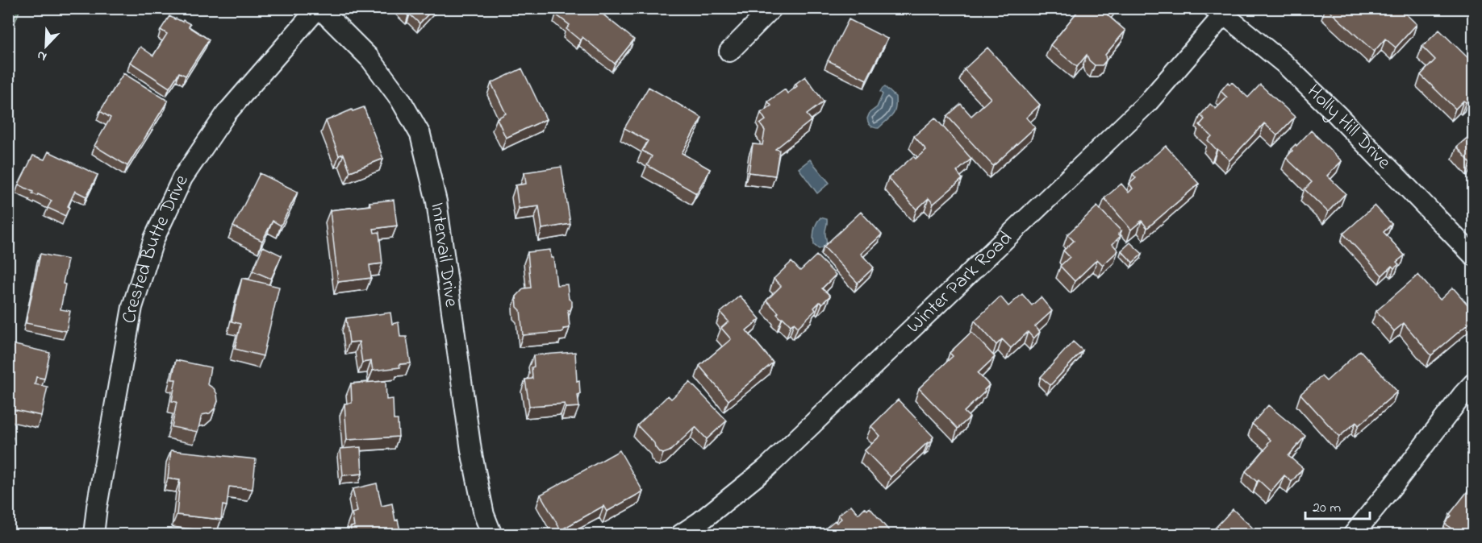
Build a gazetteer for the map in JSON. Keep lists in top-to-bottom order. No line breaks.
{"streets":{"street":["Holly Hill Drive","Crested Butte Drive","Intervail Drive","Winter Park Road"]},"crossings":[["Holly Hill Drive","Winter Park Road"],["Crested Butte Drive","Intervail Drive"]],"scale_bar":"20 m","north":"bottom left"}
